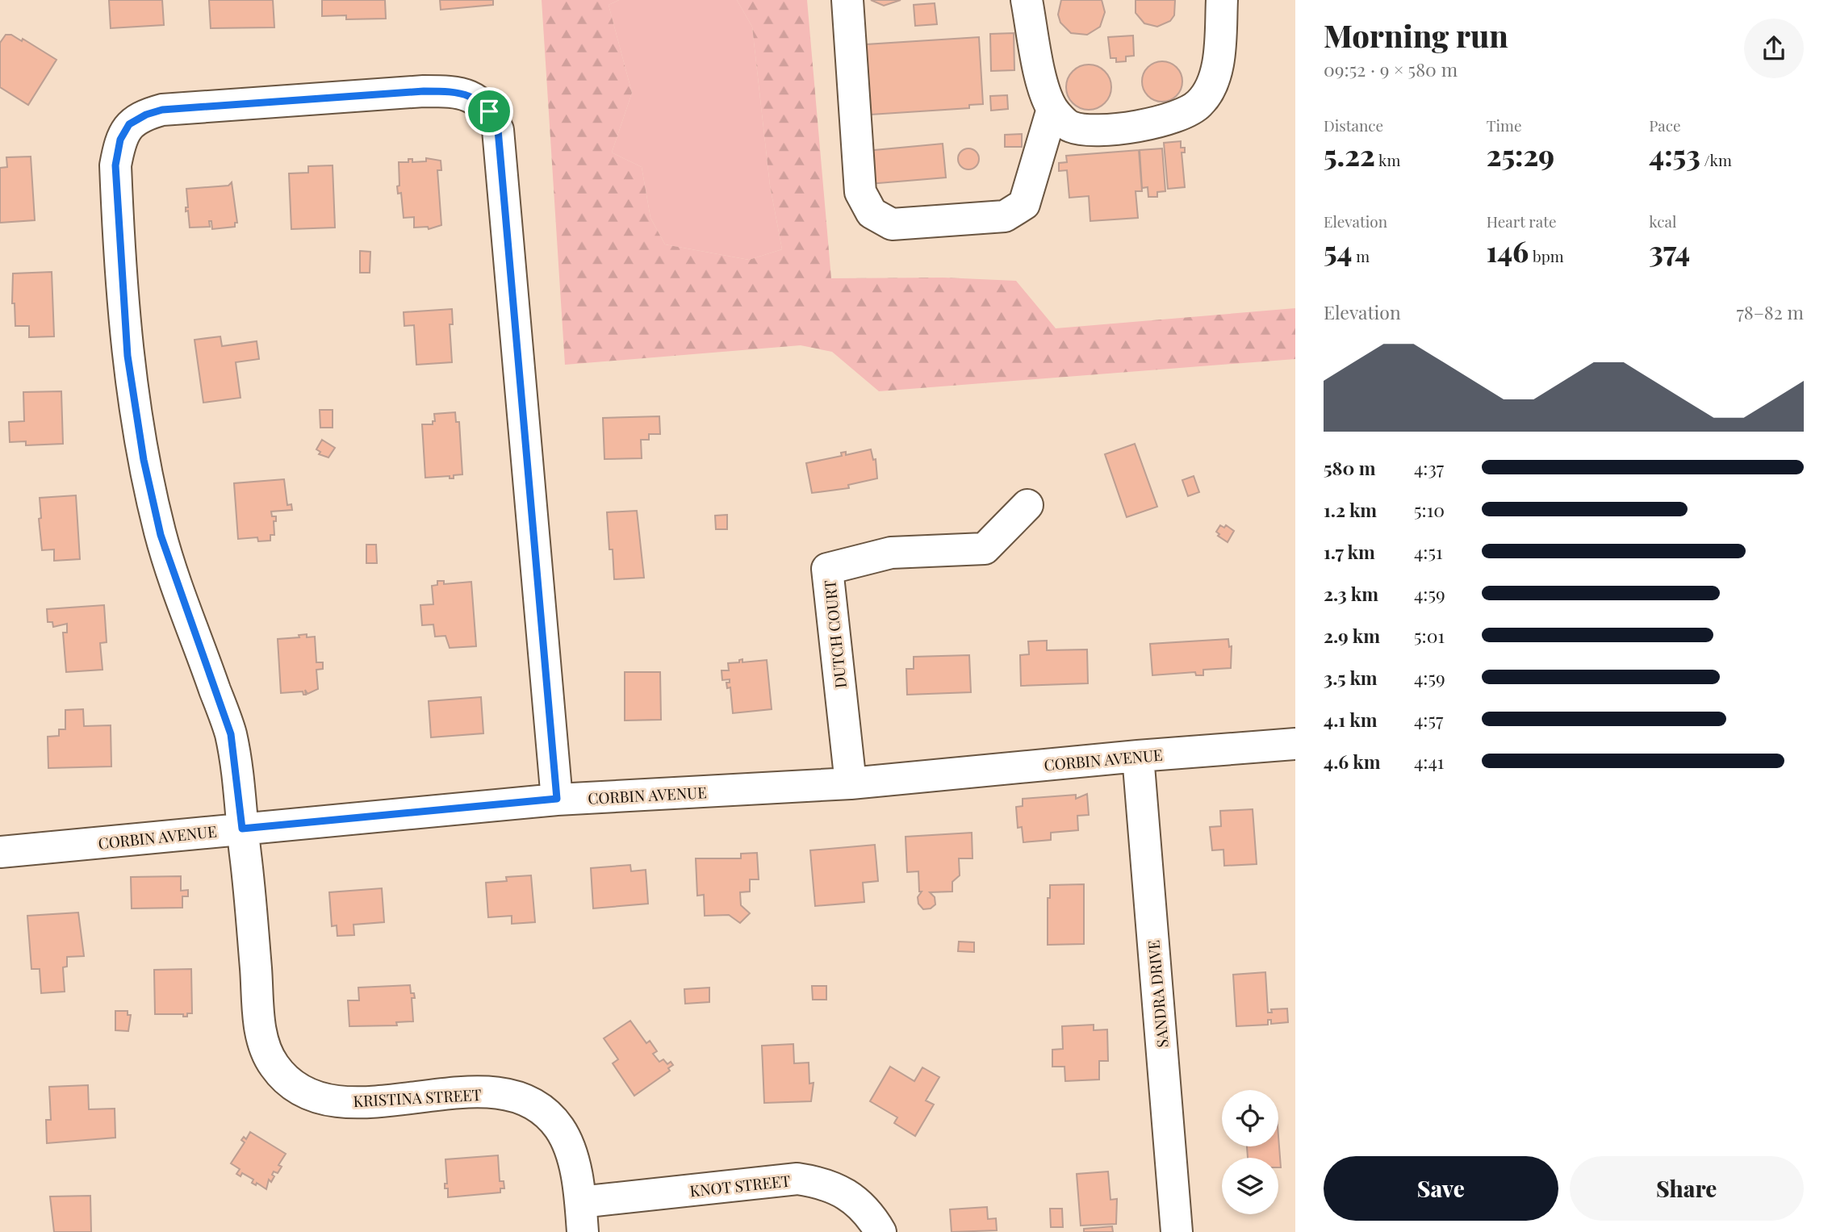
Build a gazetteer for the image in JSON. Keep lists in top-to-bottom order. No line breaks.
{"streets":{"street":["DUTCH COURT","CORBIN AVENUE","SANDRA DRIVE","KRISTINA STREET","KNOT STREET"]},"crossings":[["DUTCH COURT","CORBIN AVENUE"],["CORBIN AVENUE","SANDRA DRIVE"],["CORBIN AVENUE","KRISTINA STREET"],["KRISTINA STREET","KNOT STREET"]],"page":{"heading":["Morning run","09:52 · 9 × 580 m"],"stats":[["Distance","5.22 km"],["Time","25:29"],["Pace","4:53 /km"],["Elevation","54 m"],["Heart rate","146 bpm"],["kcal","374"]],"chart":["Elevation","78–82 m"],"list":[{"name":"580 m","note":"4:37"},{"name":"1.2 km","note":"5:10"},{"name":"1.7 km","note":"4:51"},{"name":"2.3 km","note":"4:59"},{"name":"2.9 km","note":"5:01"},{"name":"3.5 km","note":"4:59"},{"name":"4.1 km","note":"4:57"},{"name":"4.6 km","note":"4:41"}],"buttons":["Save","Share"]}}
